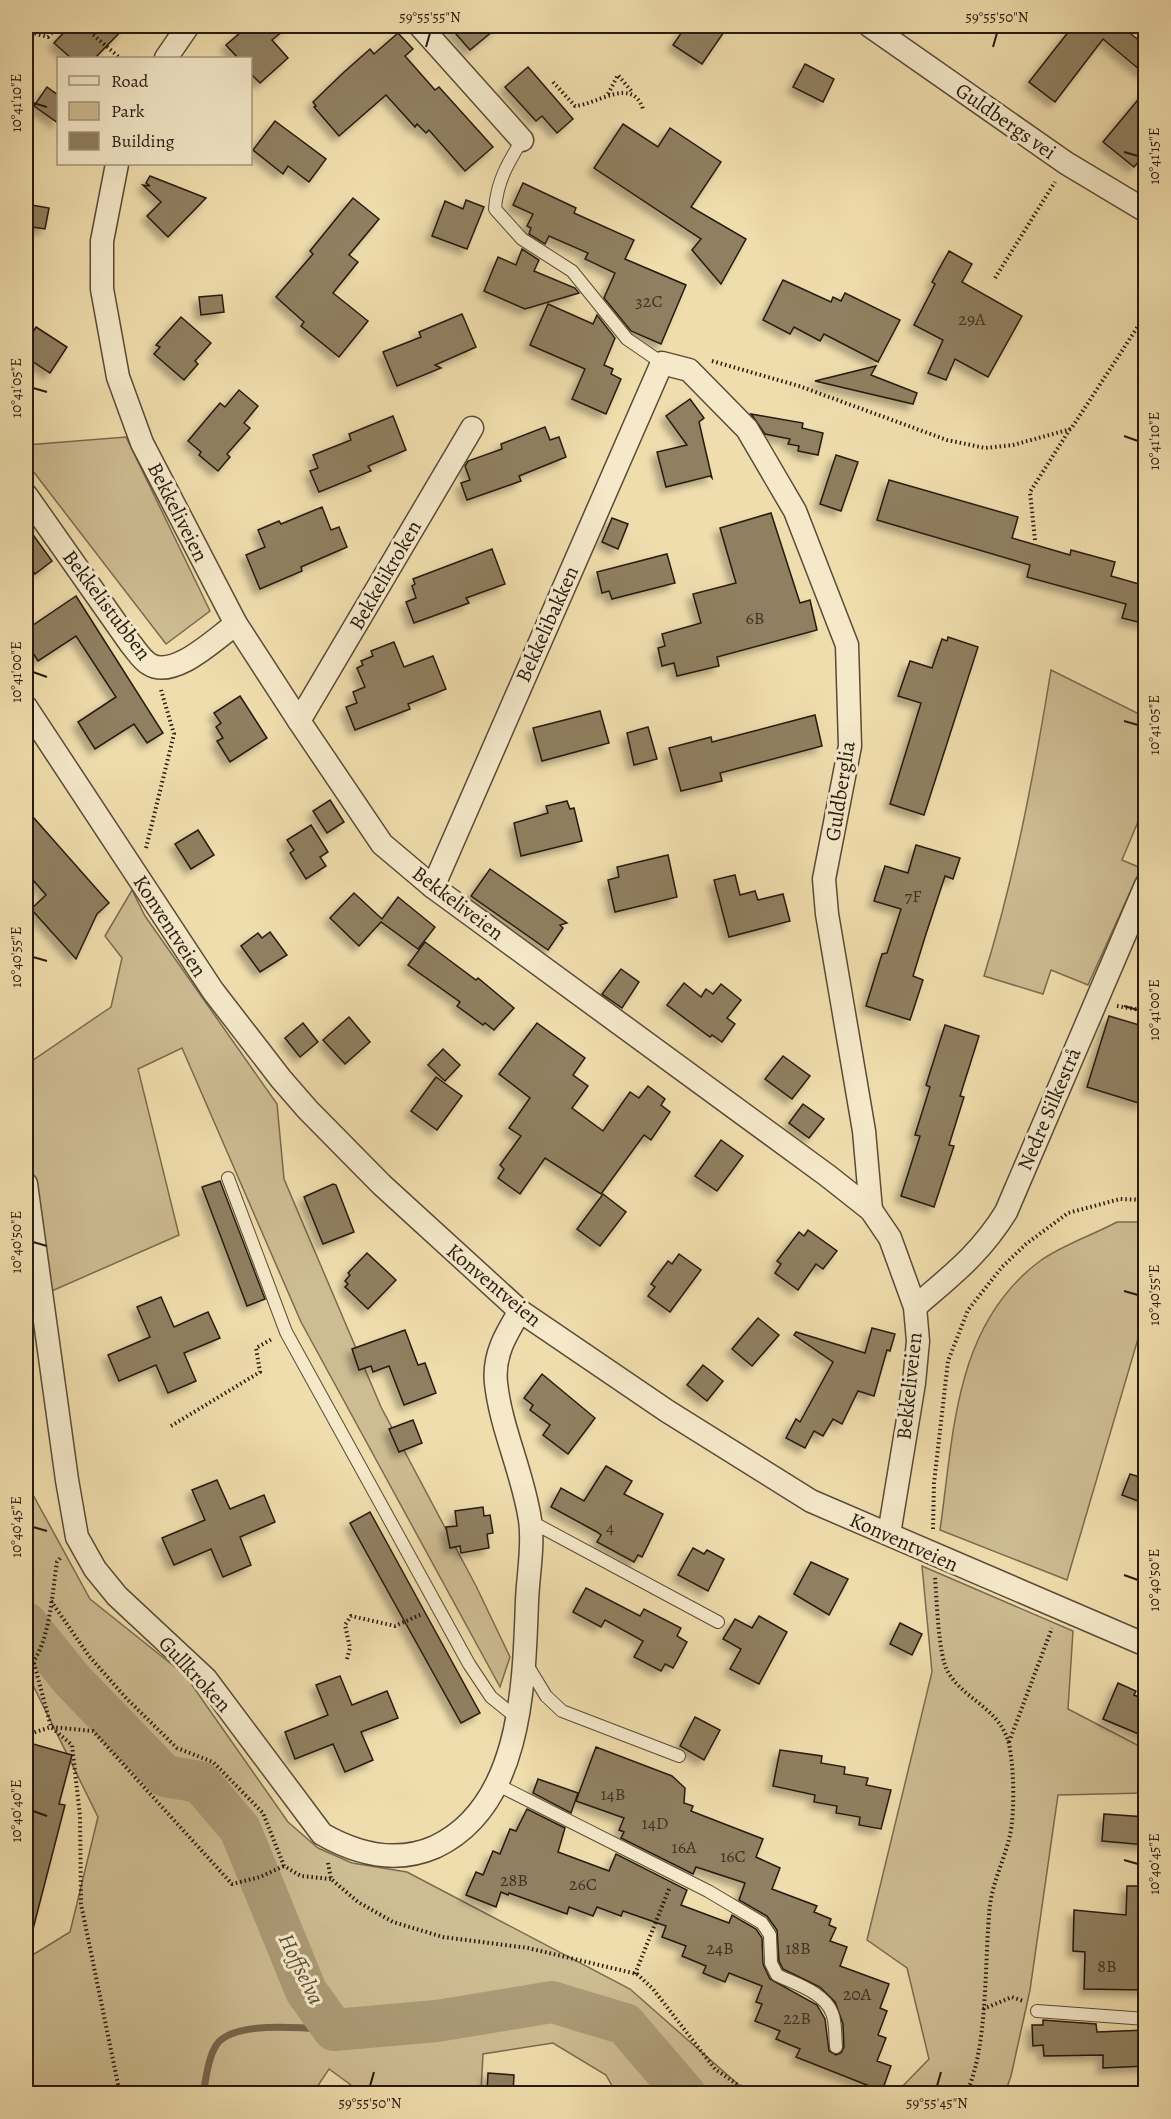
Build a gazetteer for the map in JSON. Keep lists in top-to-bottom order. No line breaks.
{"streets":{"street":["Guldbergs vei","Bekkeliveien","Bekkelikroken","Bekkelistubben","Bekkelibakken","Guldberglia","Konventveien","Nedre Silkestrå","Gullkroken"]},"crossings":[["Bekkeliveien","Bekkelikroken"],["Bekkeliveien","Bekkelistubben"],["Bekkeliveien","Bekkelibakken"],["Bekkeliveien","Guldberglia"],["Bekkeliveien","Konventveien"],["Bekkeliveien","Nedre Silkestrå"],["Konventveien","Gullkroken"]],"water":["Hoffselva"],"house_numbers":["32C","29A","6B","7F","4","14B","14D","16A","16C","28B","26C","24B","18B","8B","20A","22B"],"legend":["Road","Park","Building"],"coordinates":["59°55'55\"N","59°55'50\"N","10°41'10\"E","10°41'15\"E","10°41'05\"E","10°41'00\"E","10°40'55\"E","10°40'50\"E","10°40'45\"E","10°40'40\"E","59°55'45\"N"]}
